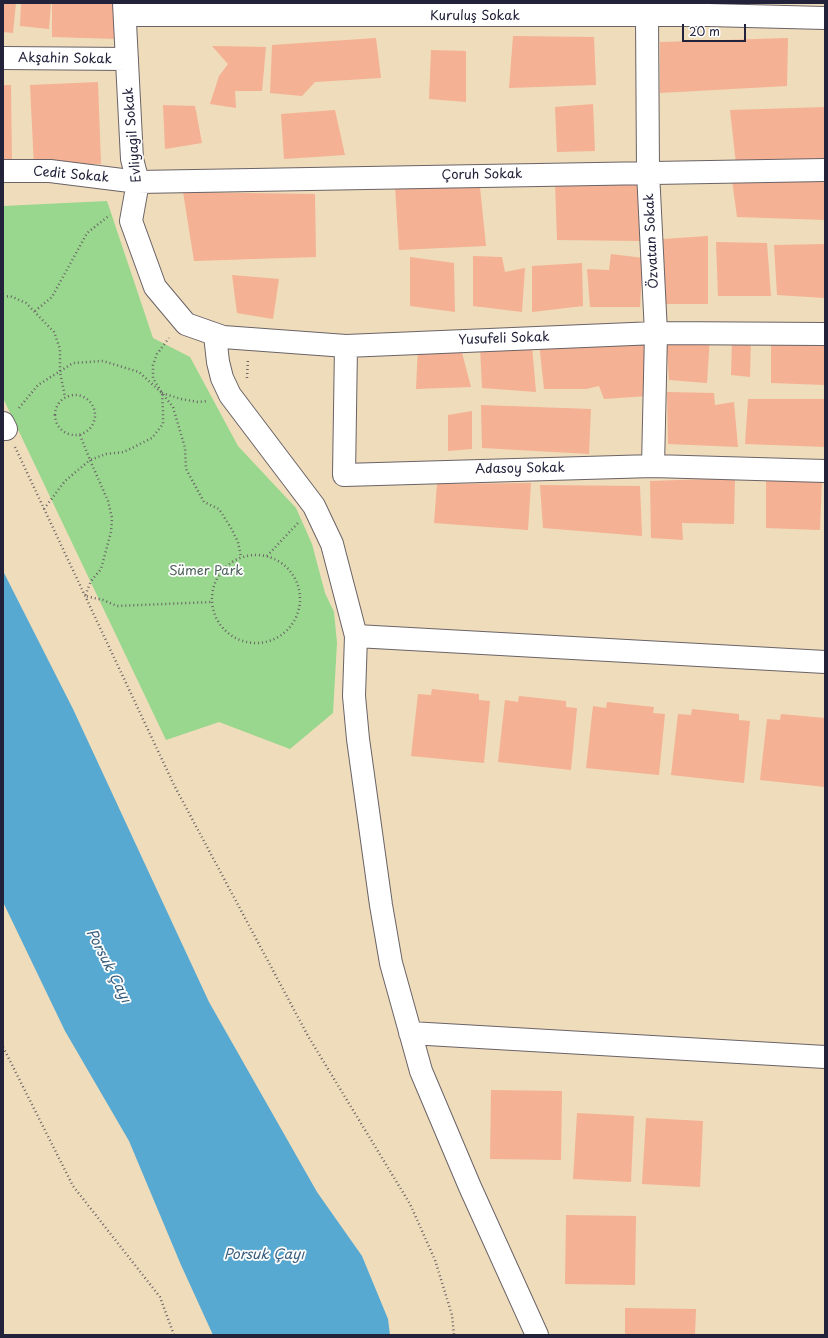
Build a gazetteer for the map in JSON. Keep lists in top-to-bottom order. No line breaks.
{"streets":{"street":["Kuruluş Sokak","Akşahin Sokak","Evliyagil Sokak","Cedit Sokak","Çoruh Sokak","Özvatan Sokak","Yusufeli Sokak","Adasoy Sokak"]},"crossings":[["Kuruluş Sokak","Evliyagil Sokak"],["Kuruluş Sokak","Özvatan Sokak"],["Akşahin Sokak","Evliyagil Sokak"],["Evliyagil Sokak","Cedit Sokak"],["Evliyagil Sokak","Çoruh Sokak"],["Evliyagil Sokak","Yusufeli Sokak"],["Cedit Sokak","Çoruh Sokak"],["Çoruh Sokak","Özvatan Sokak"],["Özvatan Sokak","Yusufeli Sokak"],["Özvatan Sokak","Adasoy Sokak"],["Yusufeli Sokak","Adasoy Sokak"]],"water":["Porsuk Çayı"],"parks":["Sümer Park"],"scale_bar":"20 m"}
